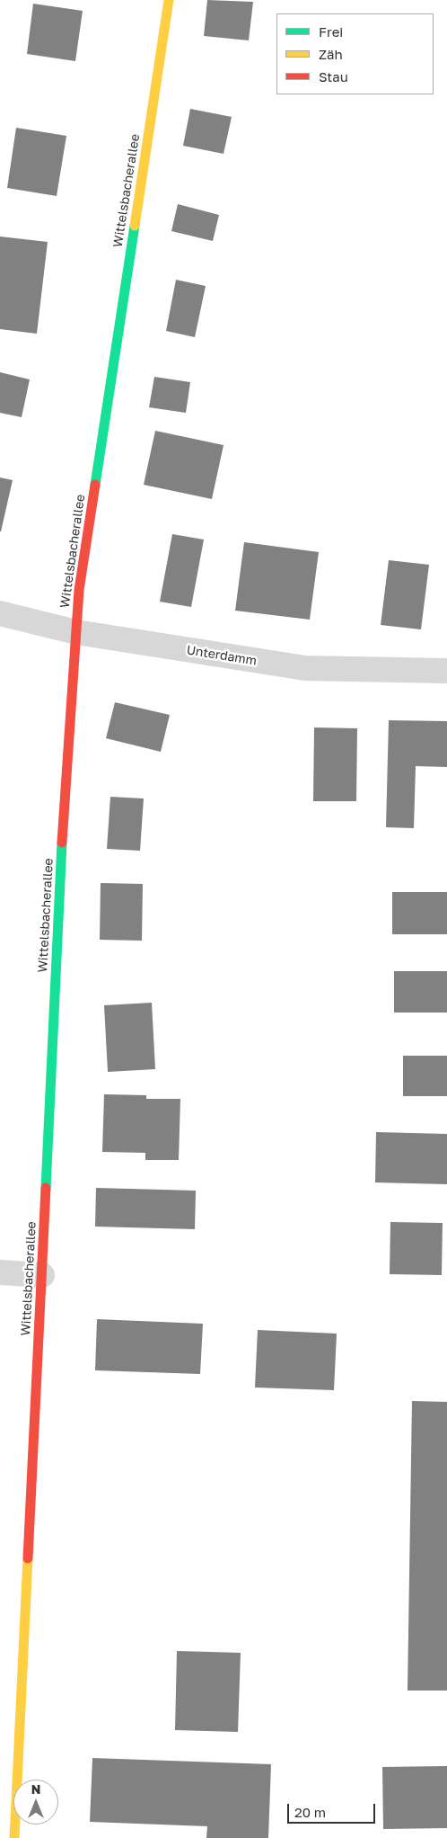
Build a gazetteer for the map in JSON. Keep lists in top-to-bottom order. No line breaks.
{"streets":{"street":["Wittelsbacherallee","Unterdamm"]},"crossings":[["Wittelsbacherallee","Unterdamm"]],"legend":["Frei","Zäh","Stau"],"scale_bar":"20 m","north":"top"}
